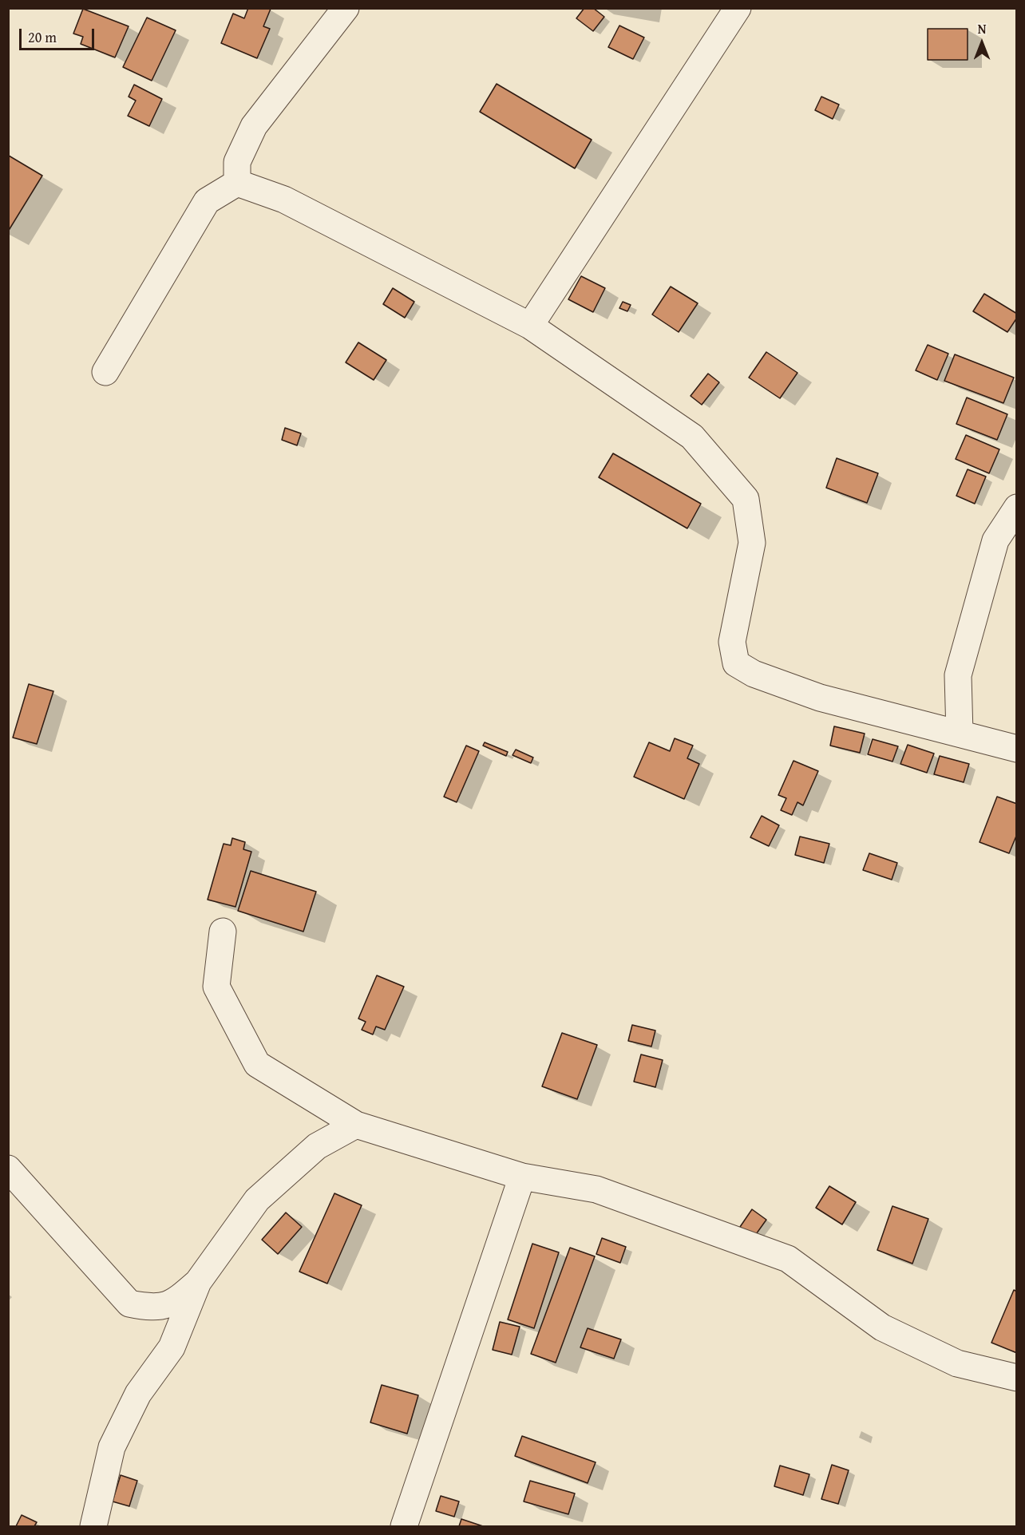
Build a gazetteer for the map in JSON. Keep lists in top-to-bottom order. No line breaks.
{"scale_bar":"20 m","north":"top"}
